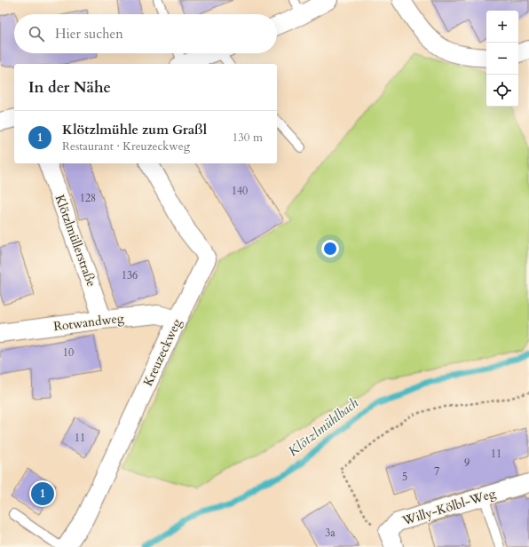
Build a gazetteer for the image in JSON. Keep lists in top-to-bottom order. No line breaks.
{"streets":{"street":["Klötzlmüllerstraße","Rotwandweg","Kreuzeckweg","Willy-Kölbl-Weg"]},"crossings":[["Klötzlmüllerstraße","Rotwandweg"],["Rotwandweg","Kreuzeckweg"]],"water":["Klötzlmühlbach"],"house_numbers":["140","128","136","10","11","11","9","7","5","3a"],"page":{"map_buttons":["+","−"],"search":"Hier suchen","heading":"In der Nähe","list":[{"mark":"1","name":"Klötzlmühle zum Graßl","note":"Restaurant · Kreuzeckweg","value":"130 m"}],"pins":"1"}}
